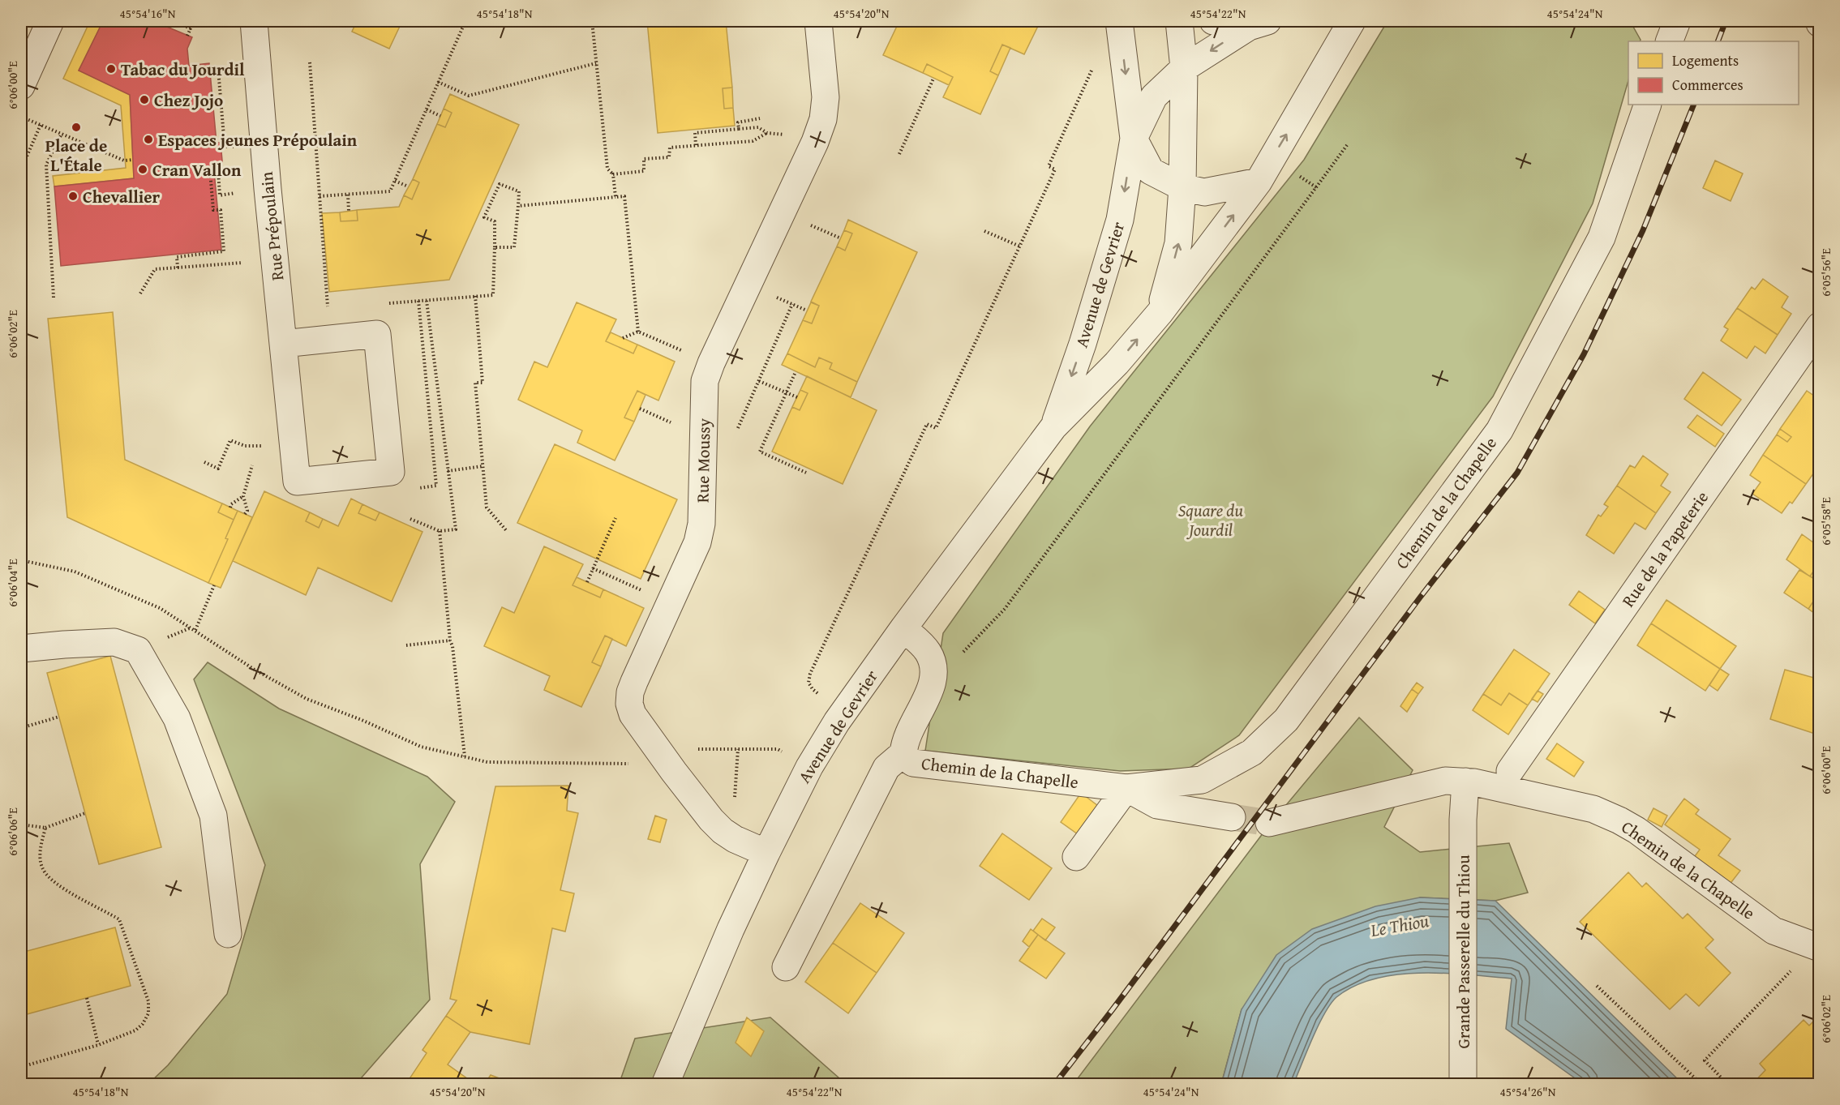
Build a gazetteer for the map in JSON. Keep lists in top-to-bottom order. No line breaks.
{"streets":{"street":["Rue Prépoulain","Avenue de Gevrier","Rue Moussy","Chemin de la Chapelle","Rue de la Papeterie","Grande Passerelle du Thiou"]},"crossings":[["Avenue de Gevrier","Rue Moussy"],["Chemin de la Chapelle","Grande Passerelle du Thiou"]],"water":["Le Thiou"],"parks":["Square du Jourdil"],"places":["Tabac du Jourdil","Chez Jojo","Place de L'Étale","Espaces jeunes Prépoulain","Cran Vallon","Chevallier"],"legend":["Logements","Commerces"],"coordinates":["45°54'16\"N","45°54'18\"N","45°54'20\"N","45°54'22\"N","45°54'24\"N","6°06'00\"E","6°05'56\"E","6°06'02\"E","6°05'58\"E","6°06'04\"E","6°06'06\"E","45°54'26\"N"]}
